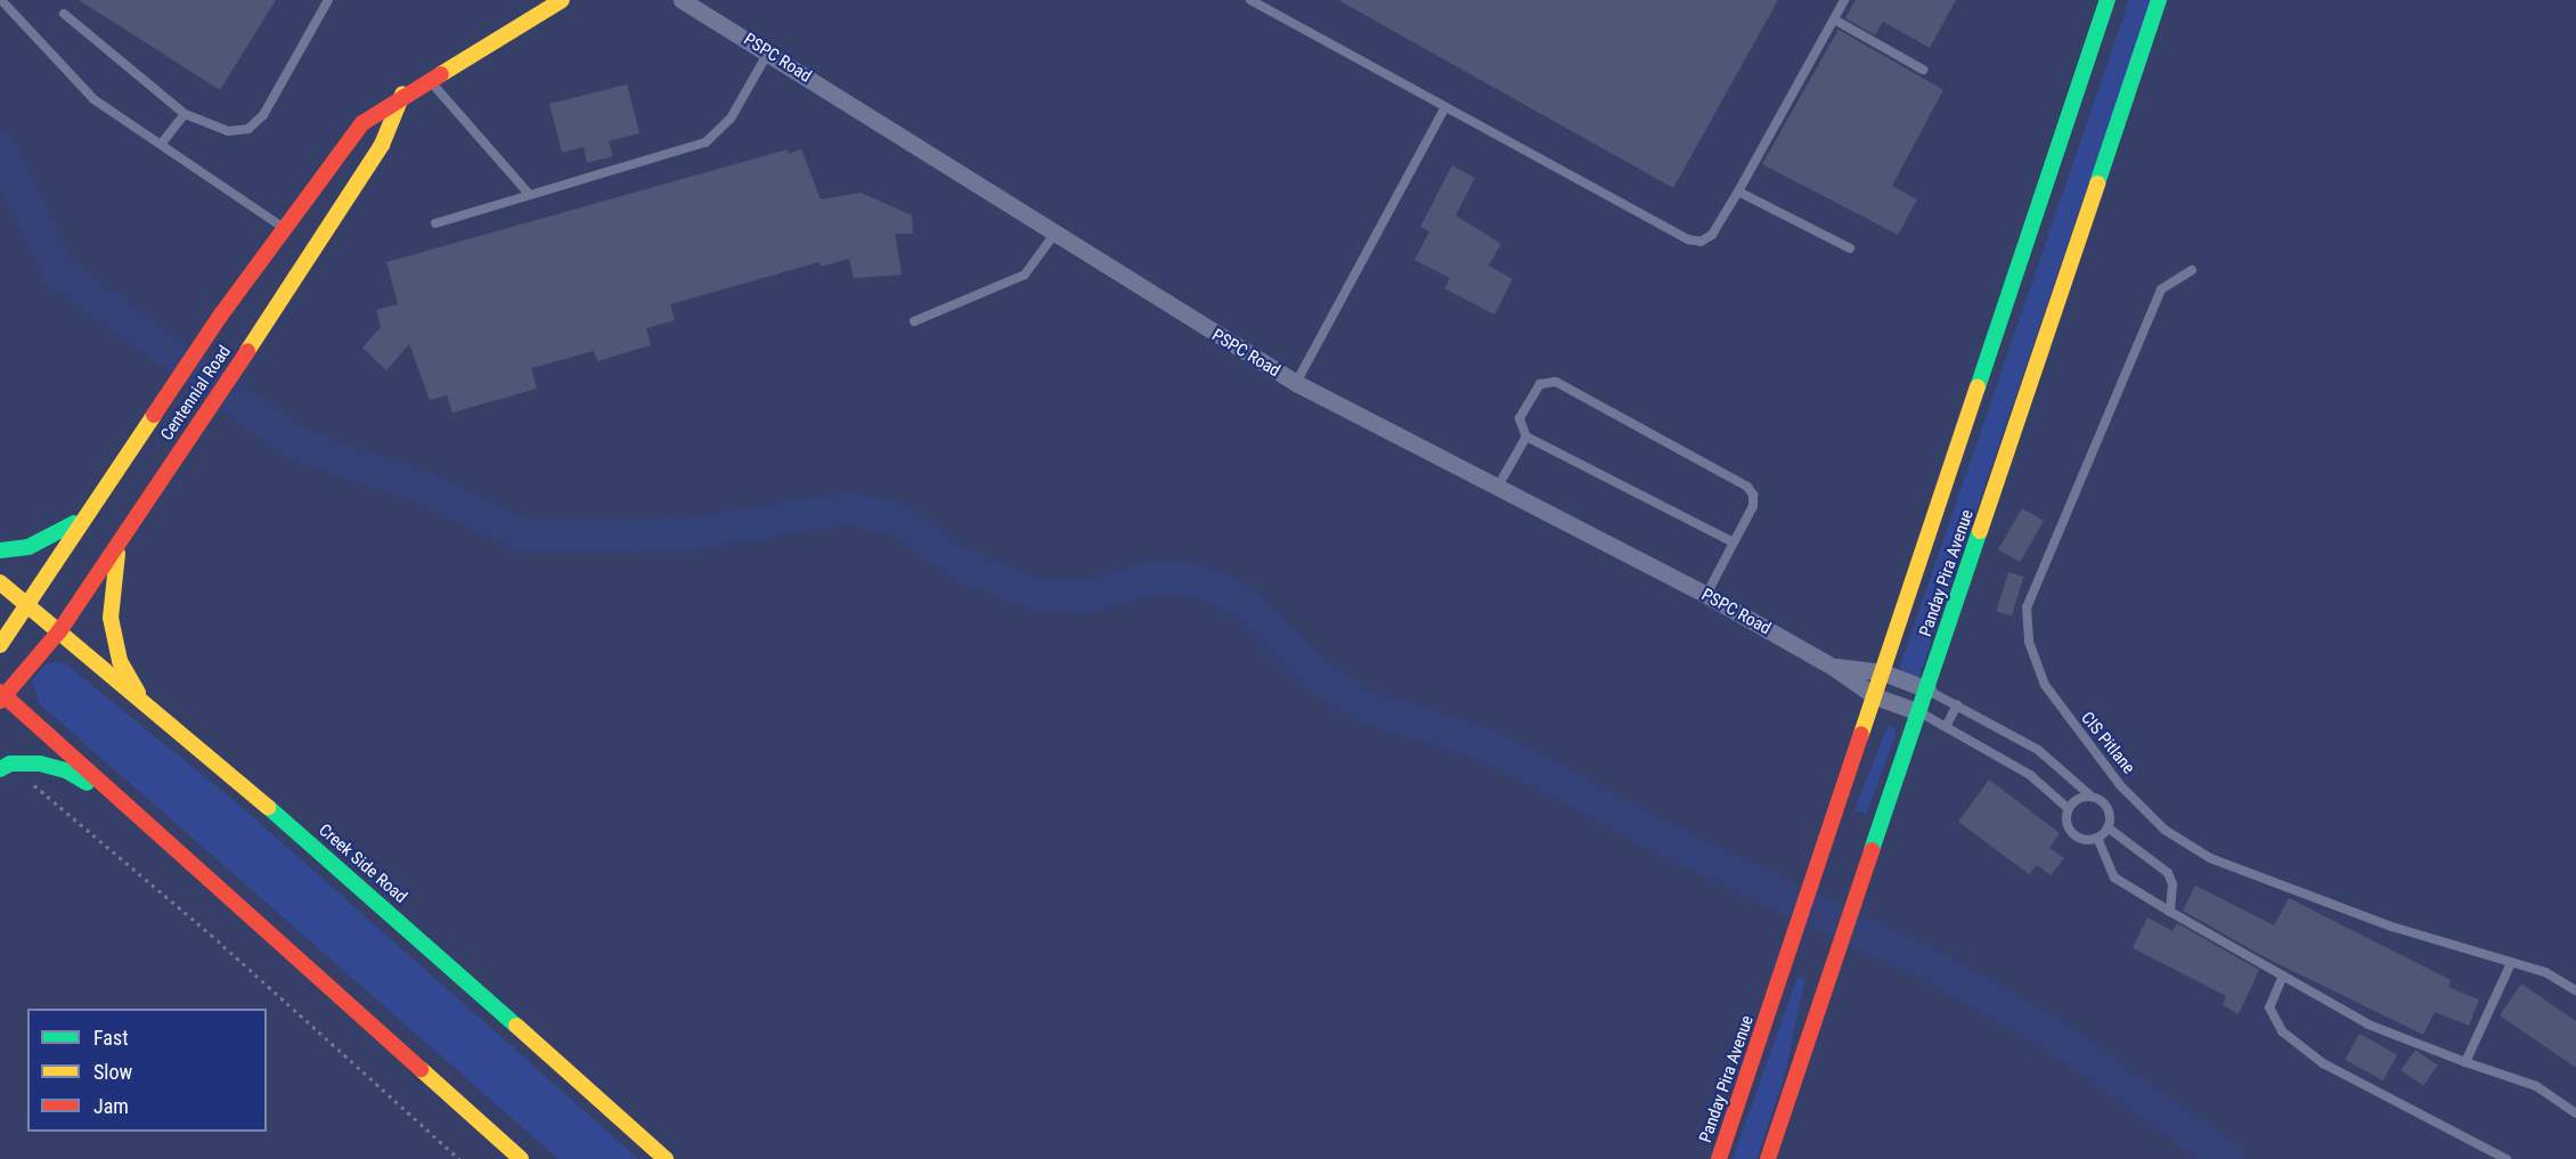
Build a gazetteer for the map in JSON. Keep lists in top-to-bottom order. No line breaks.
{"streets":{"main road":["Centennial Road","Panday Pira Avenue","Creek Side Road"],"street":["PSPC Road"],"lane":["CIS Pitlane"]},"crossings":[["PSPC Road","Panday Pira Avenue"],["Centennial Road","Creek Side Road"]],"legend":["Fast","Slow","Jam"]}
